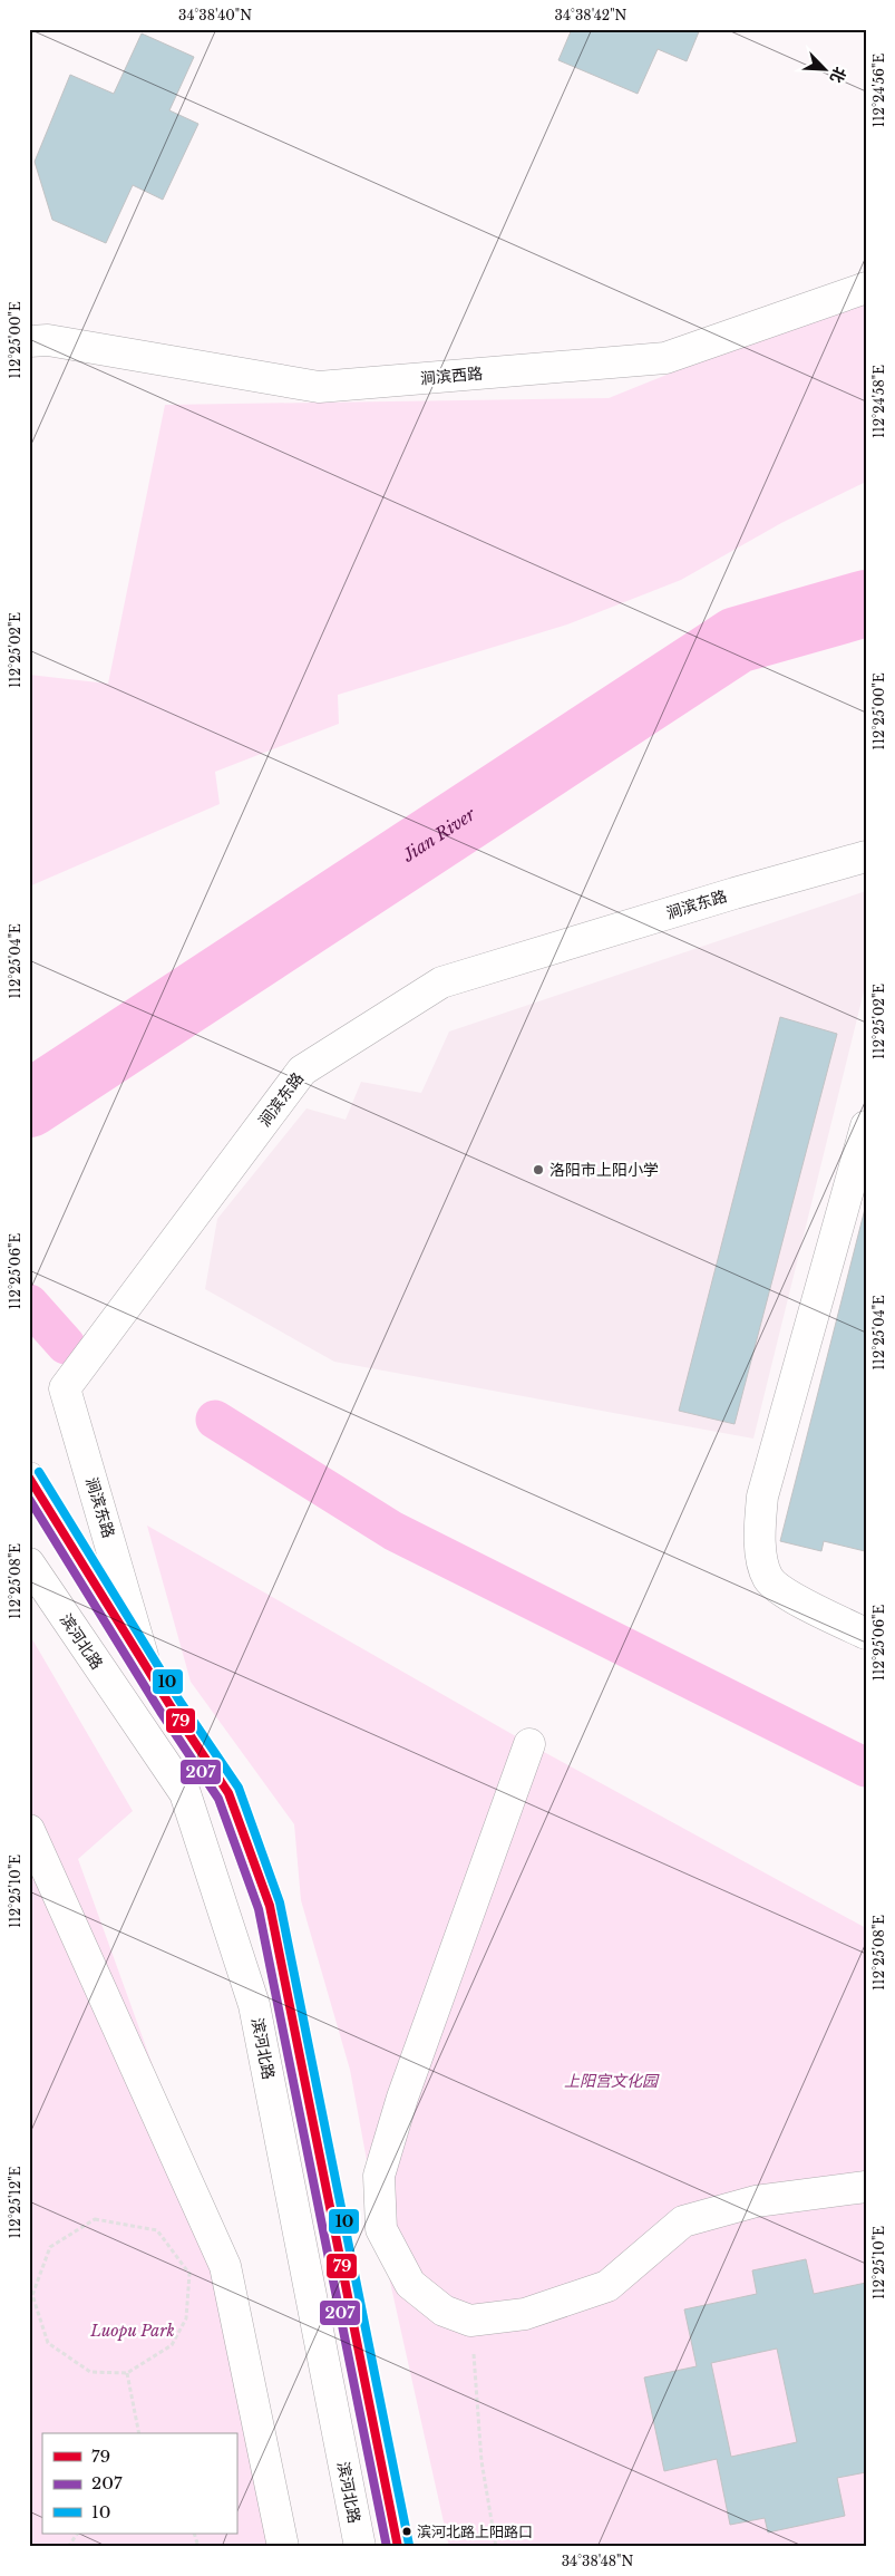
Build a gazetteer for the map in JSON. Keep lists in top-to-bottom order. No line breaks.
{"streets":{"street":["涧滨西路","涧滨东路","滨河北路"]},"water":["Jian River"],"parks":["上阳宫文化园","Luopu Park"],"places":["洛阳市上阳小学","滨河北路上阳路口"],"lines":["transit line 10","transit line 79","transit line 207"],"legend":["79","207","10"],"north":"bottom right","coordinates":["34°38'40\"N","34°38'42\"N","112°24'56\"E","112°25'00\"E","112°24'58\"E","112°25'02\"E","112°25'04\"E","112°25'06\"E","112°25'08\"E","112°25'10\"E","112°25'12\"E","34°38'48\"N"]}
